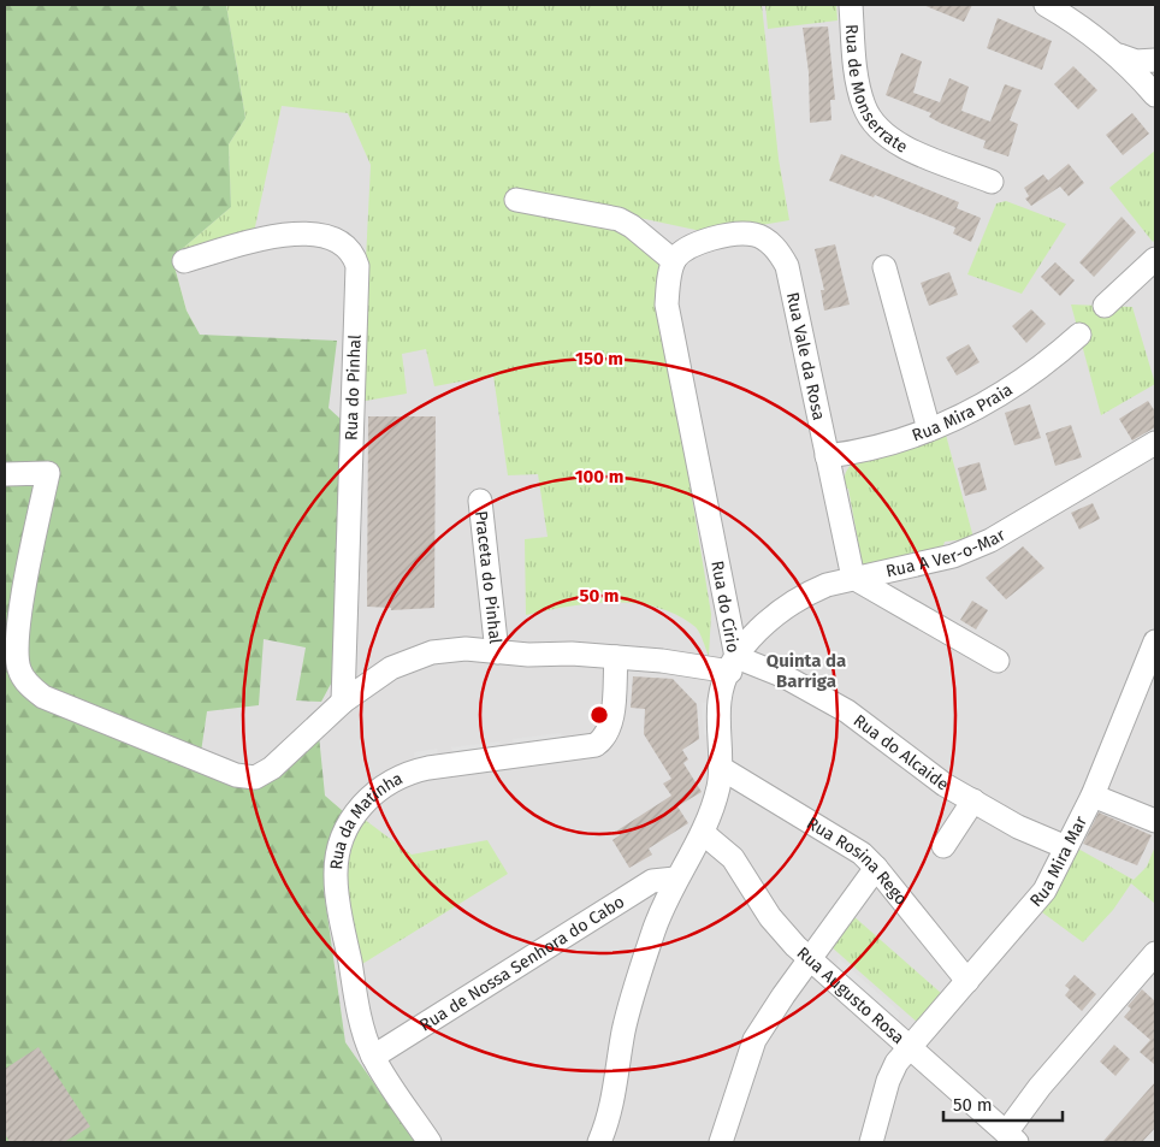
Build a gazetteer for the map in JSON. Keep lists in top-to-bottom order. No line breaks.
{"streets":{"street":["Rua de Monserrate","Rua Vale da Rosa","Rua do Pinhal","Rua Mira Praia","Rua A Ver-o-Mar","Praceta do Pinhal","Rua do Círio","Rua do Alcaide","Rua da Matinha","Rua Mira Mar","Rua Rosina Rego","Rua de Nossa Senhora do Cabo","Rua Augusto Rosa"]},"crossings":[["Rua Vale da Rosa","Rua Mira Praia"],["Rua Vale da Rosa","Rua A Ver-o-Mar"],["Rua Vale da Rosa","Rua do Círio"],["Rua A Ver-o-Mar","Rua do Círio"],["Rua A Ver-o-Mar","Rua do Alcaide"],["Rua do Círio","Rua do Alcaide"],["Rua do Círio","Rua Rosina Rego"],["Rua do Círio","Rua de Nossa Senhora do Cabo"],["Rua do Círio","Rua Augusto Rosa"],["Rua do Alcaide","Rua Mira Mar"],["Rua da Matinha","Rua de Nossa Senhora do Cabo"],["Rua Mira Mar","Rua Rosina Rego"],["Rua Mira Mar","Rua Augusto Rosa"]],"districts":["Quinta da Barriga"],"scale_bar":"50 m","rings":["150 m","100 m","50 m"]}
